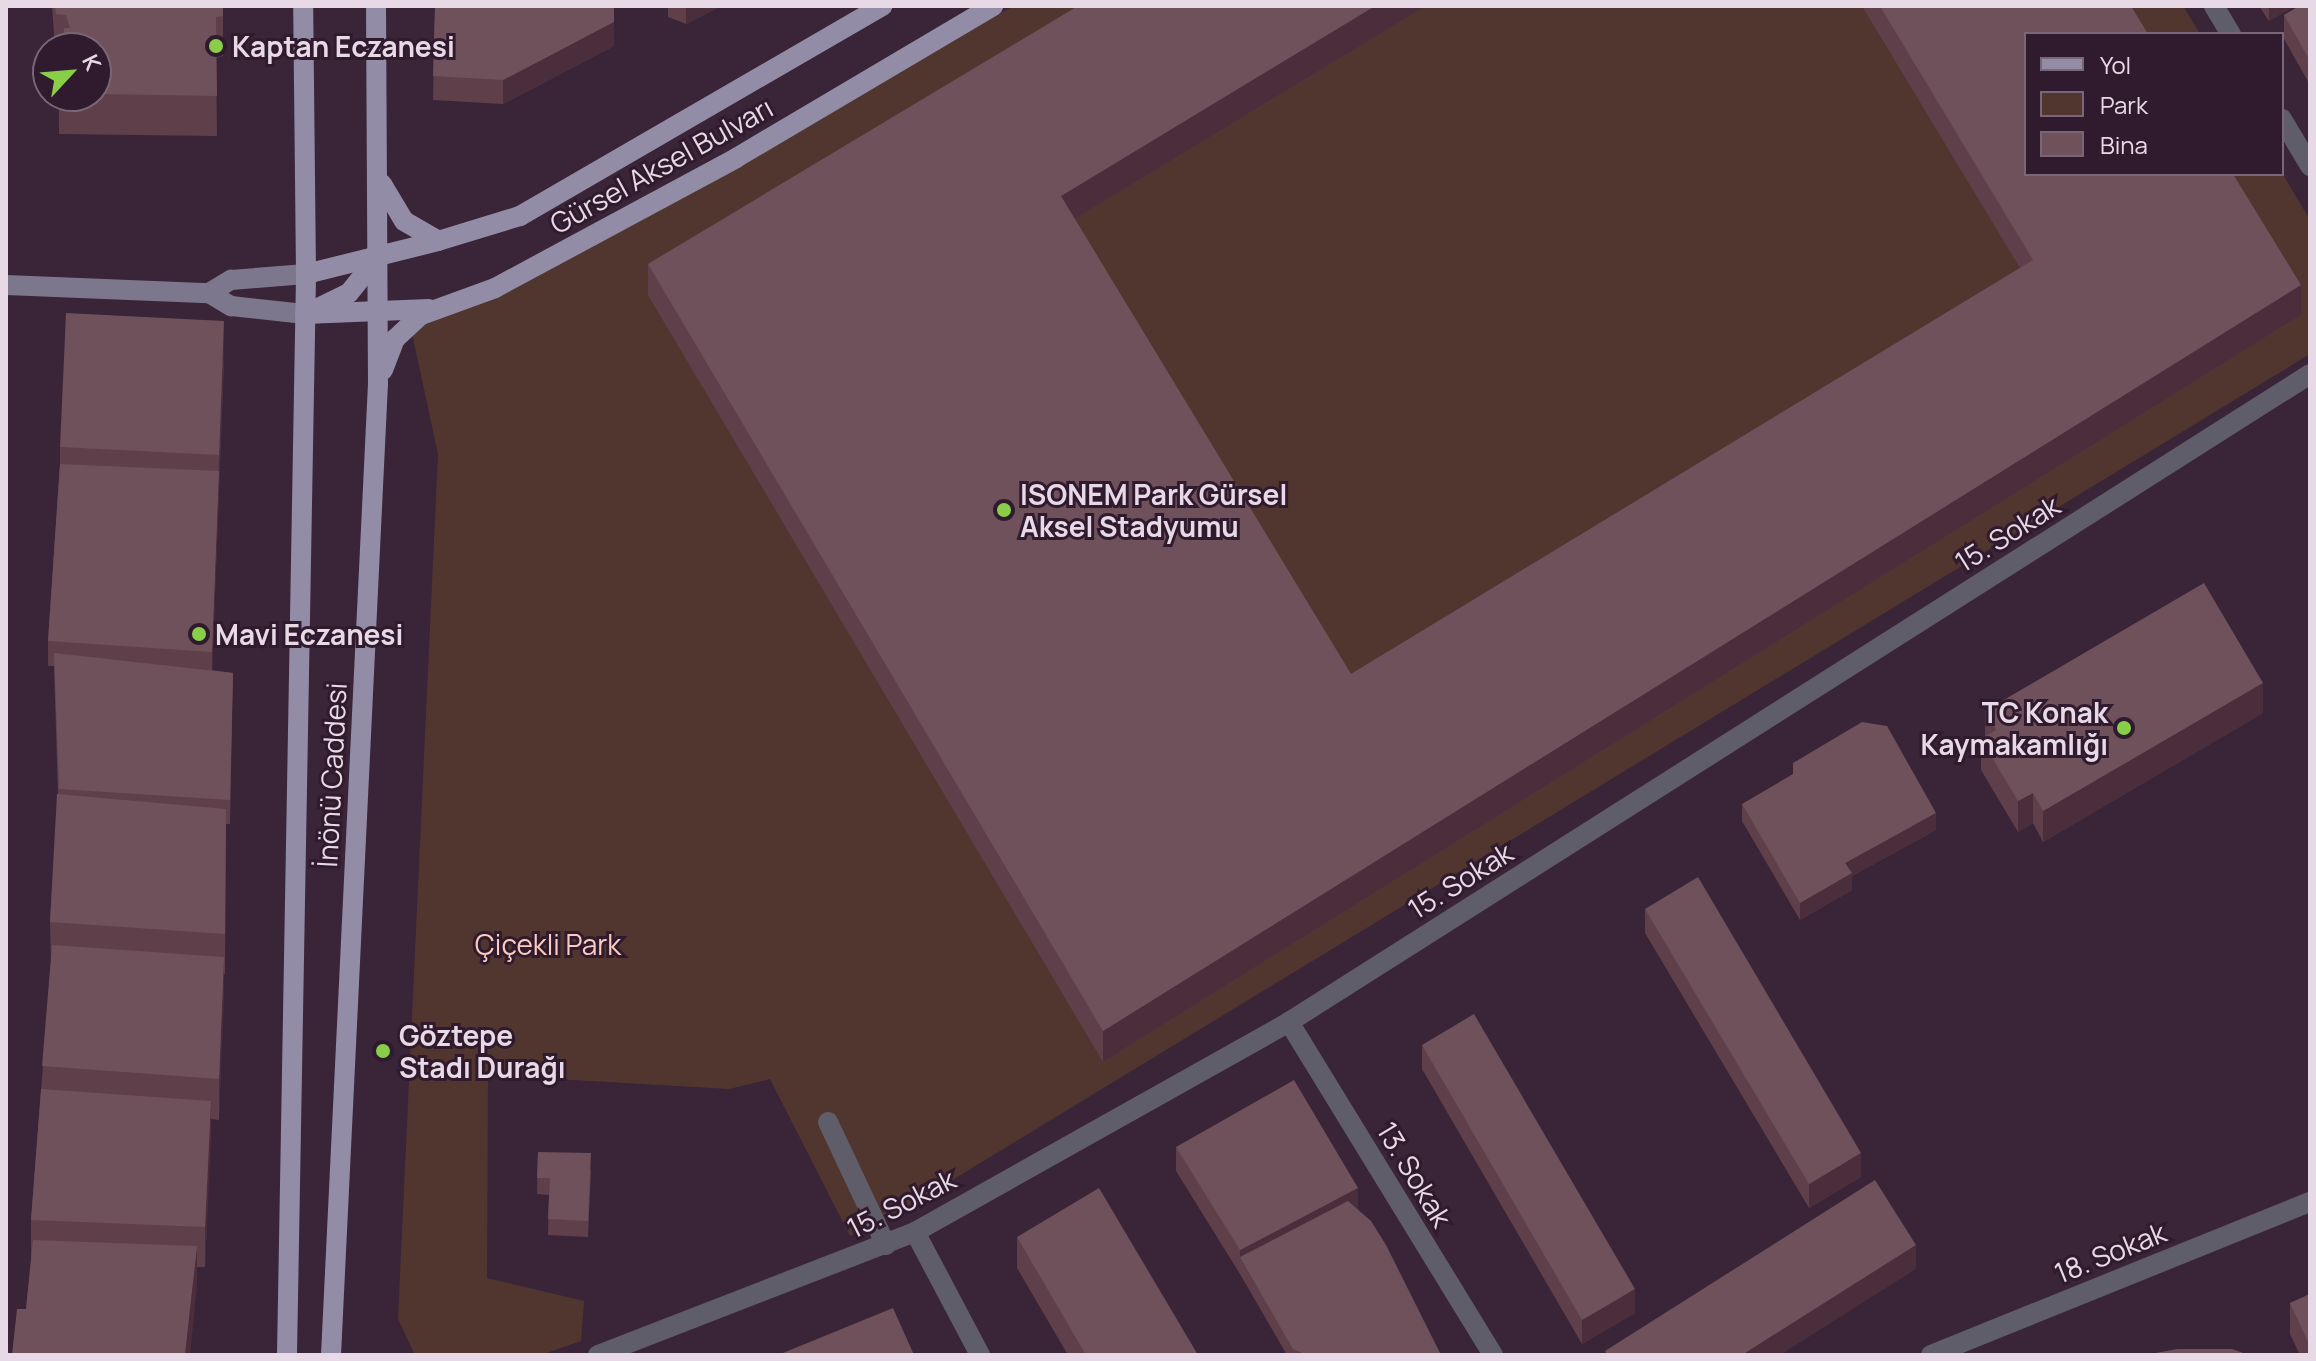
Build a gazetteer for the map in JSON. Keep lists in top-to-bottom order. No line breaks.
{"streets":{"main road":["Gürsel Aksel Bulvarı","İnönü Caddesi"],"street":["15. Sokak","13. Sokak","18. Sokak"]},"crossings":[["Gürsel Aksel Bulvarı","İnönü Caddesi"],["15. Sokak","13. Sokak"]],"parks":["Çiçekli Park"],"places":["Kaptan Eczanesi","ISONEM Park Gürsel Aksel Stadyumu","Mavi Eczanesi","TC Konak Kaymakamlığı","Göztepe Stadı Durağı"],"legend":["Yol","Park","Bina"],"north":"top right"}
